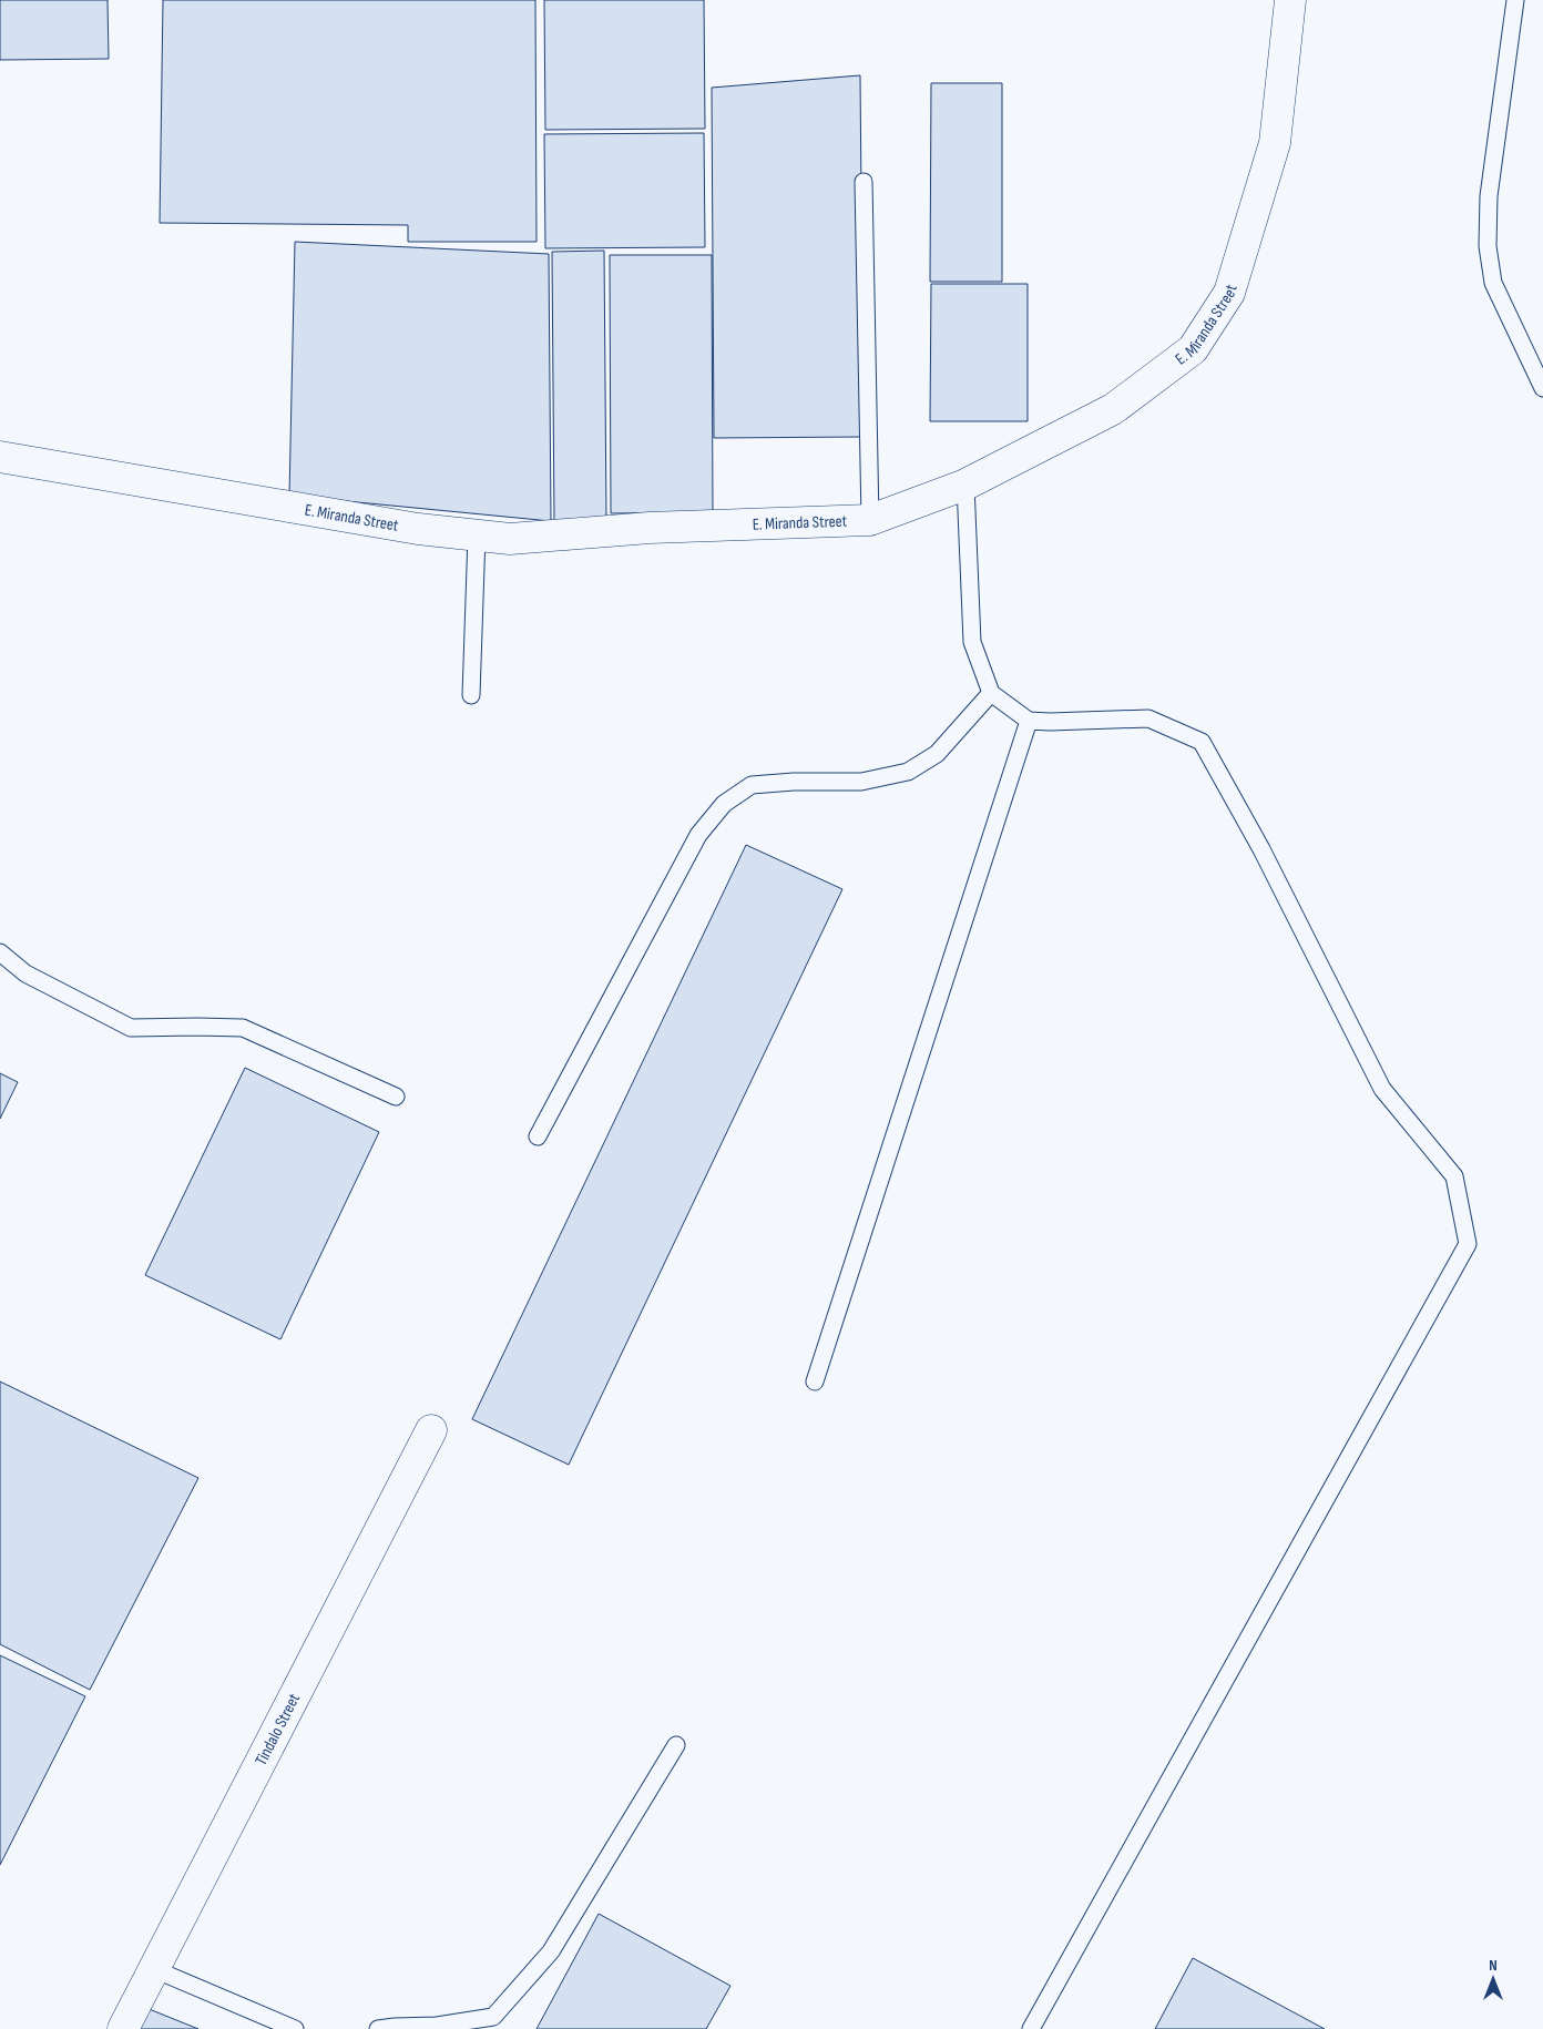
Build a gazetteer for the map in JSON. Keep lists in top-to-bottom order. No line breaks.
{"streets":{"street":["E. Miranda Street","Tindalo Street"]},"north":"top"}
